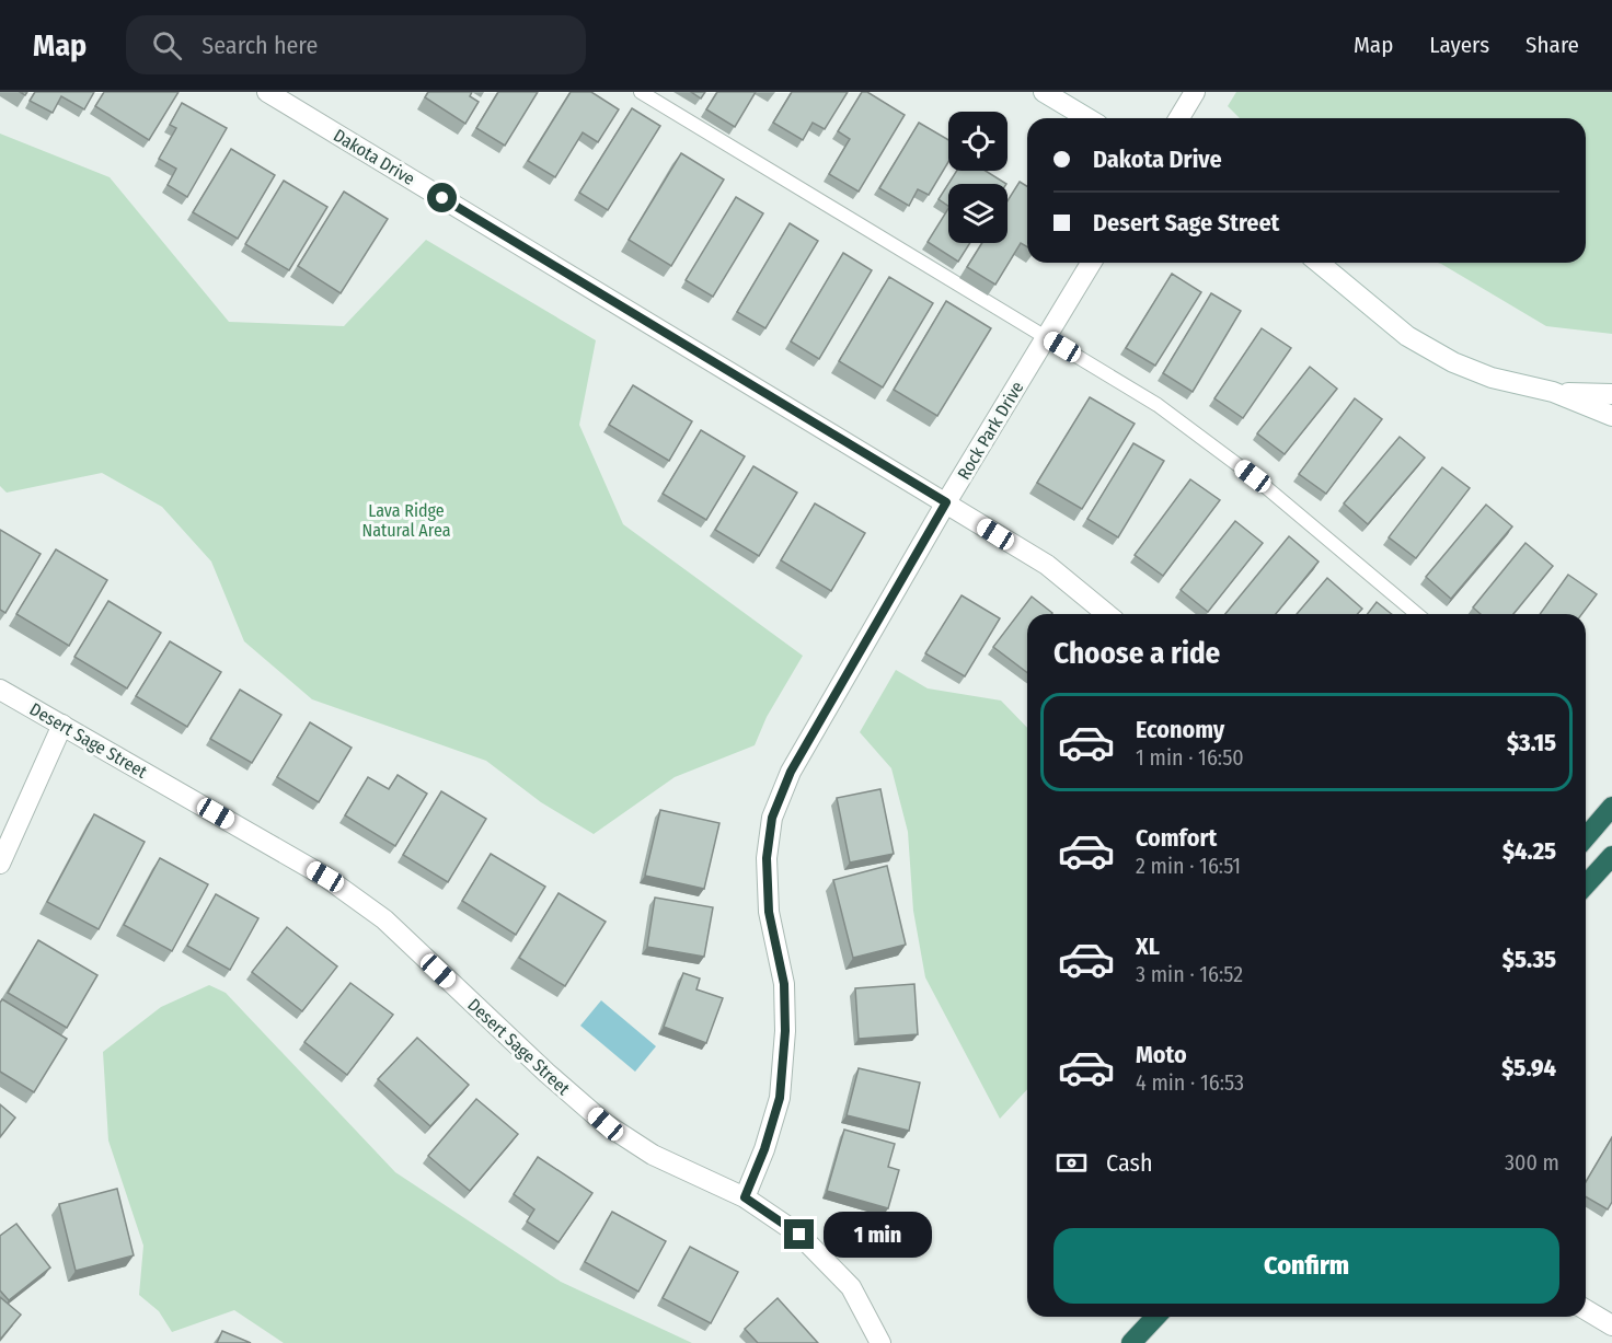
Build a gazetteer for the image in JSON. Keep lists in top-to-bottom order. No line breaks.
{"streets":{"street":["Dakota Drive","Rock Park Drive","Desert Sage Street"]},"crossings":[["Dakota Drive","Rock Park Drive"],["Rock Park Drive","Desert Sage Street"]],"parks":["Lava Ridge Natural Area"],"page":{"header":"Map","search":"Search here","nav":["Map","Layers","Share"],"banner":["Dakota Drive","Desert Sage Street"],"heading":"Choose a ride","list":[{"name":"Economy","note":"1 min · 16:50","value":"$3.15"},{"name":"Comfort","note":"2 min · 16:51","value":"$4.25"},{"name":"XL","note":"3 min · 16:52","value":"$5.35"},{"name":"Moto","note":"4 min · 16:53","value":"$5.94"}],"pay":["Cash","300 m"],"bubble":"1 min","buttons":"Confirm"}}
